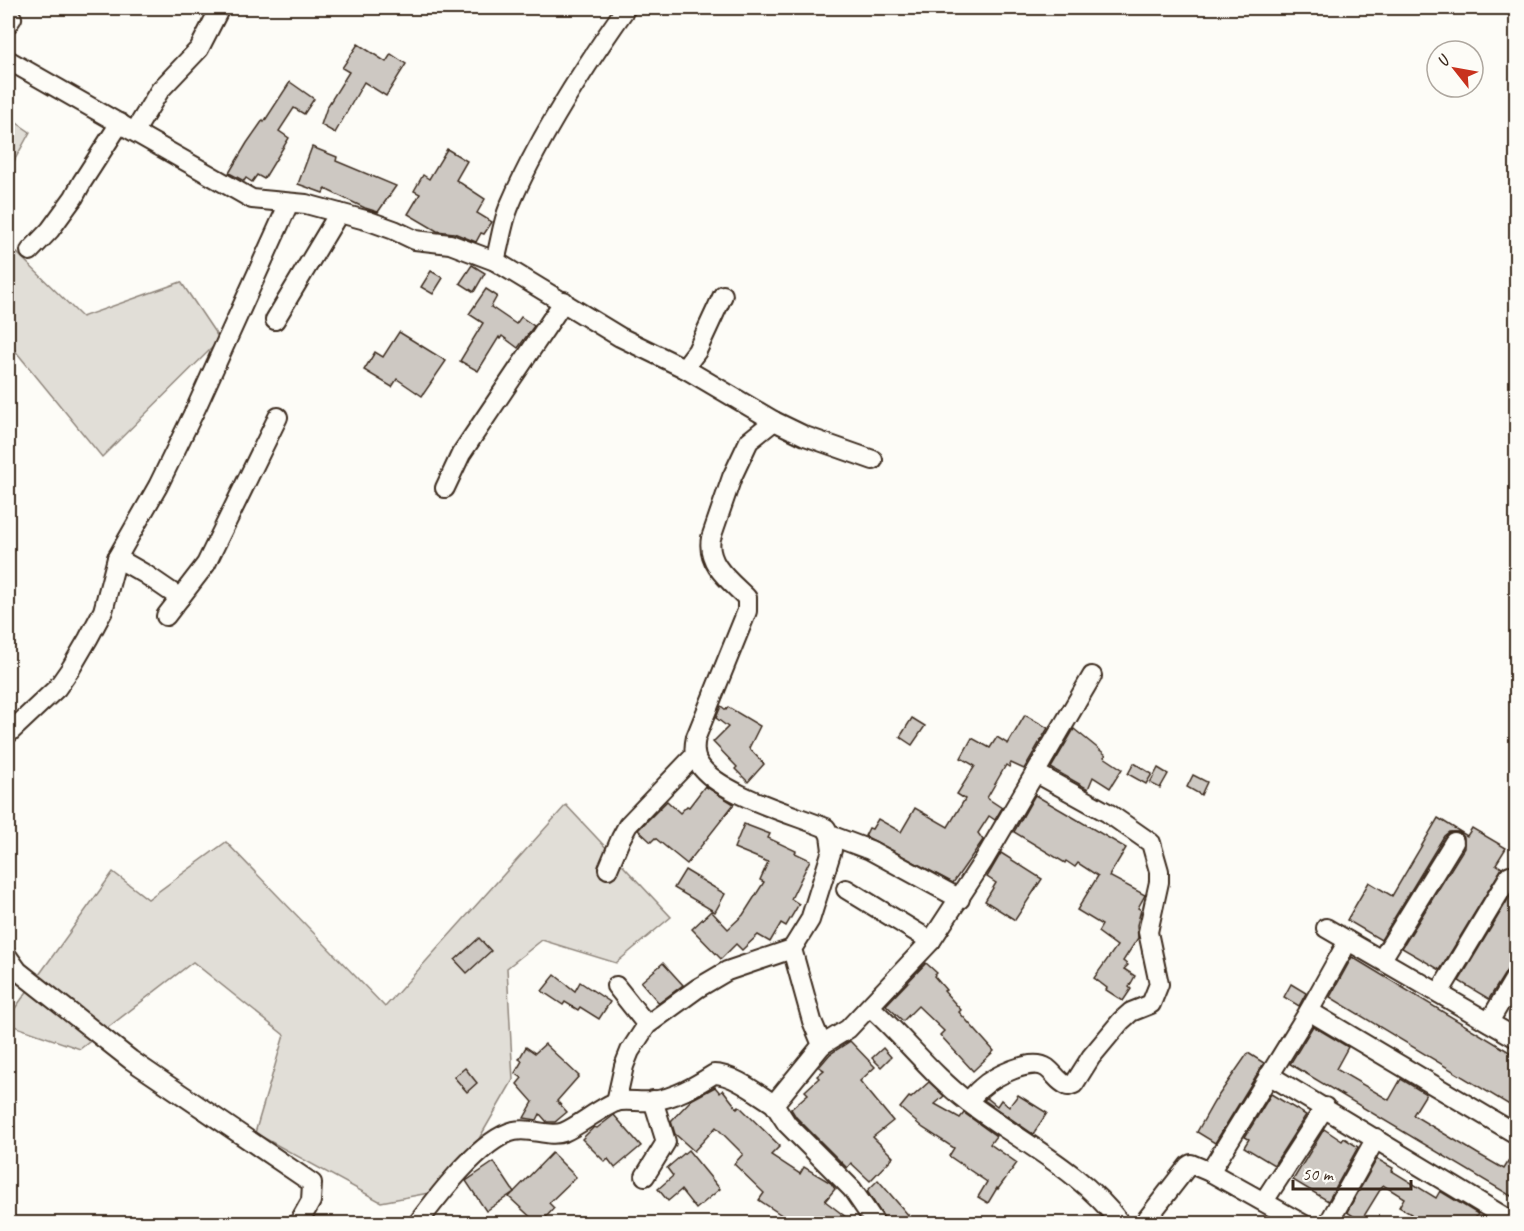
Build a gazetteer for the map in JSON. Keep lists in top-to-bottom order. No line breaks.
{"scale_bar":"50 m","north":"top left"}
